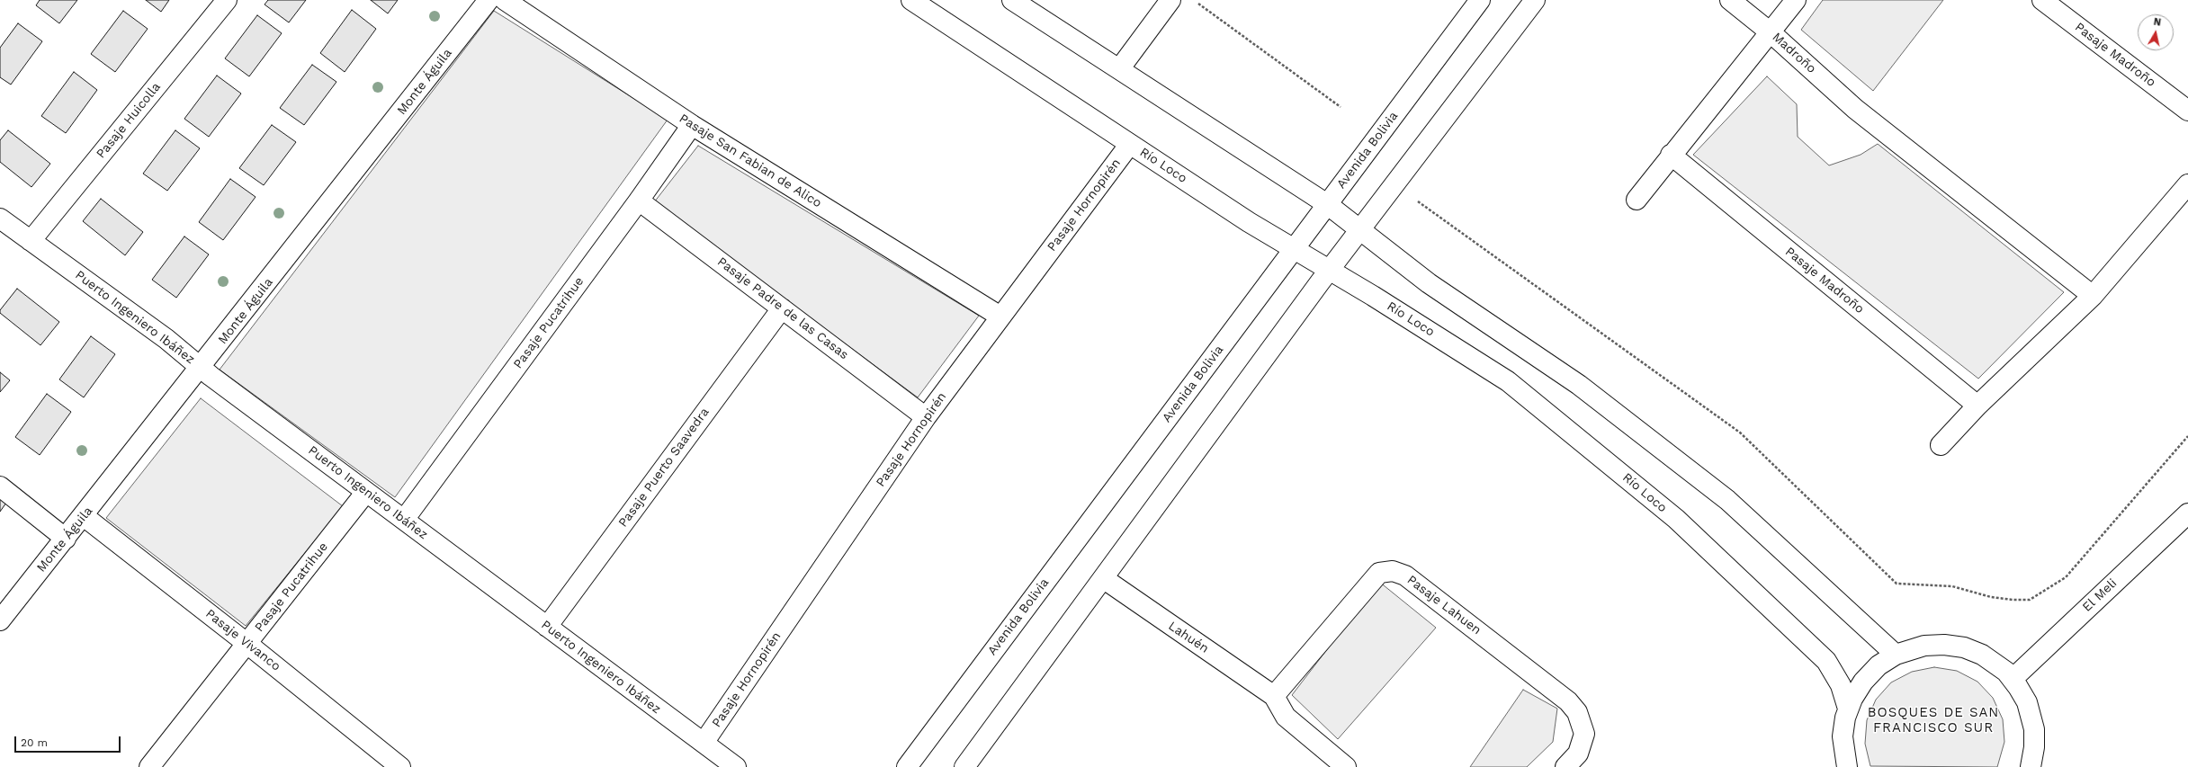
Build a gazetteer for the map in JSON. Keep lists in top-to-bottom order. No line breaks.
{"streets":{"street":["Madroño","Pasaje Madroño","Monte Águila","Pasaje Huicolla","Avenida Bolivia","Pasaje San Fabian de Alico","Río Loco","Pasaje Hornopirén","Pasaje Padre de las Casas","Puerto Ingeniero Ibáñez","Pasaje Pucatrihue","Pasaje Puerto Saavedra","El Meli","Pasaje Lahuen","Lahuén","Pasaje Vivanco"]},"crossings":[["Monte Águila","Puerto Ingeniero Ibáñez"],["Monte Águila","Pasaje Vivanco"],["Pasaje Huicolla","Puerto Ingeniero Ibáñez"],["Avenida Bolivia","Río Loco"],["Pasaje San Fabian de Alico","Pasaje Hornopirén"],["Pasaje San Fabian de Alico","Pasaje Pucatrihue"],["Río Loco","Pasaje Hornopirén"],["Pasaje Hornopirén","Pasaje Padre de las Casas"],["Pasaje Hornopirén","Puerto Ingeniero Ibáñez"],["Pasaje Padre de las Casas","Pasaje Pucatrihue"],["Pasaje Padre de las Casas","Pasaje Puerto Saavedra"],["Puerto Ingeniero Ibáñez","Pasaje Pucatrihue"],["Puerto Ingeniero Ibáñez","Pasaje Puerto Saavedra"],["Pasaje Pucatrihue","Pasaje Vivanco"],["Pasaje Lahuen","Lahuén"]],"districts":["BOSQUES DE SAN FRANCISCO SUR"],"scale_bar":"20 m","north":"top"}
